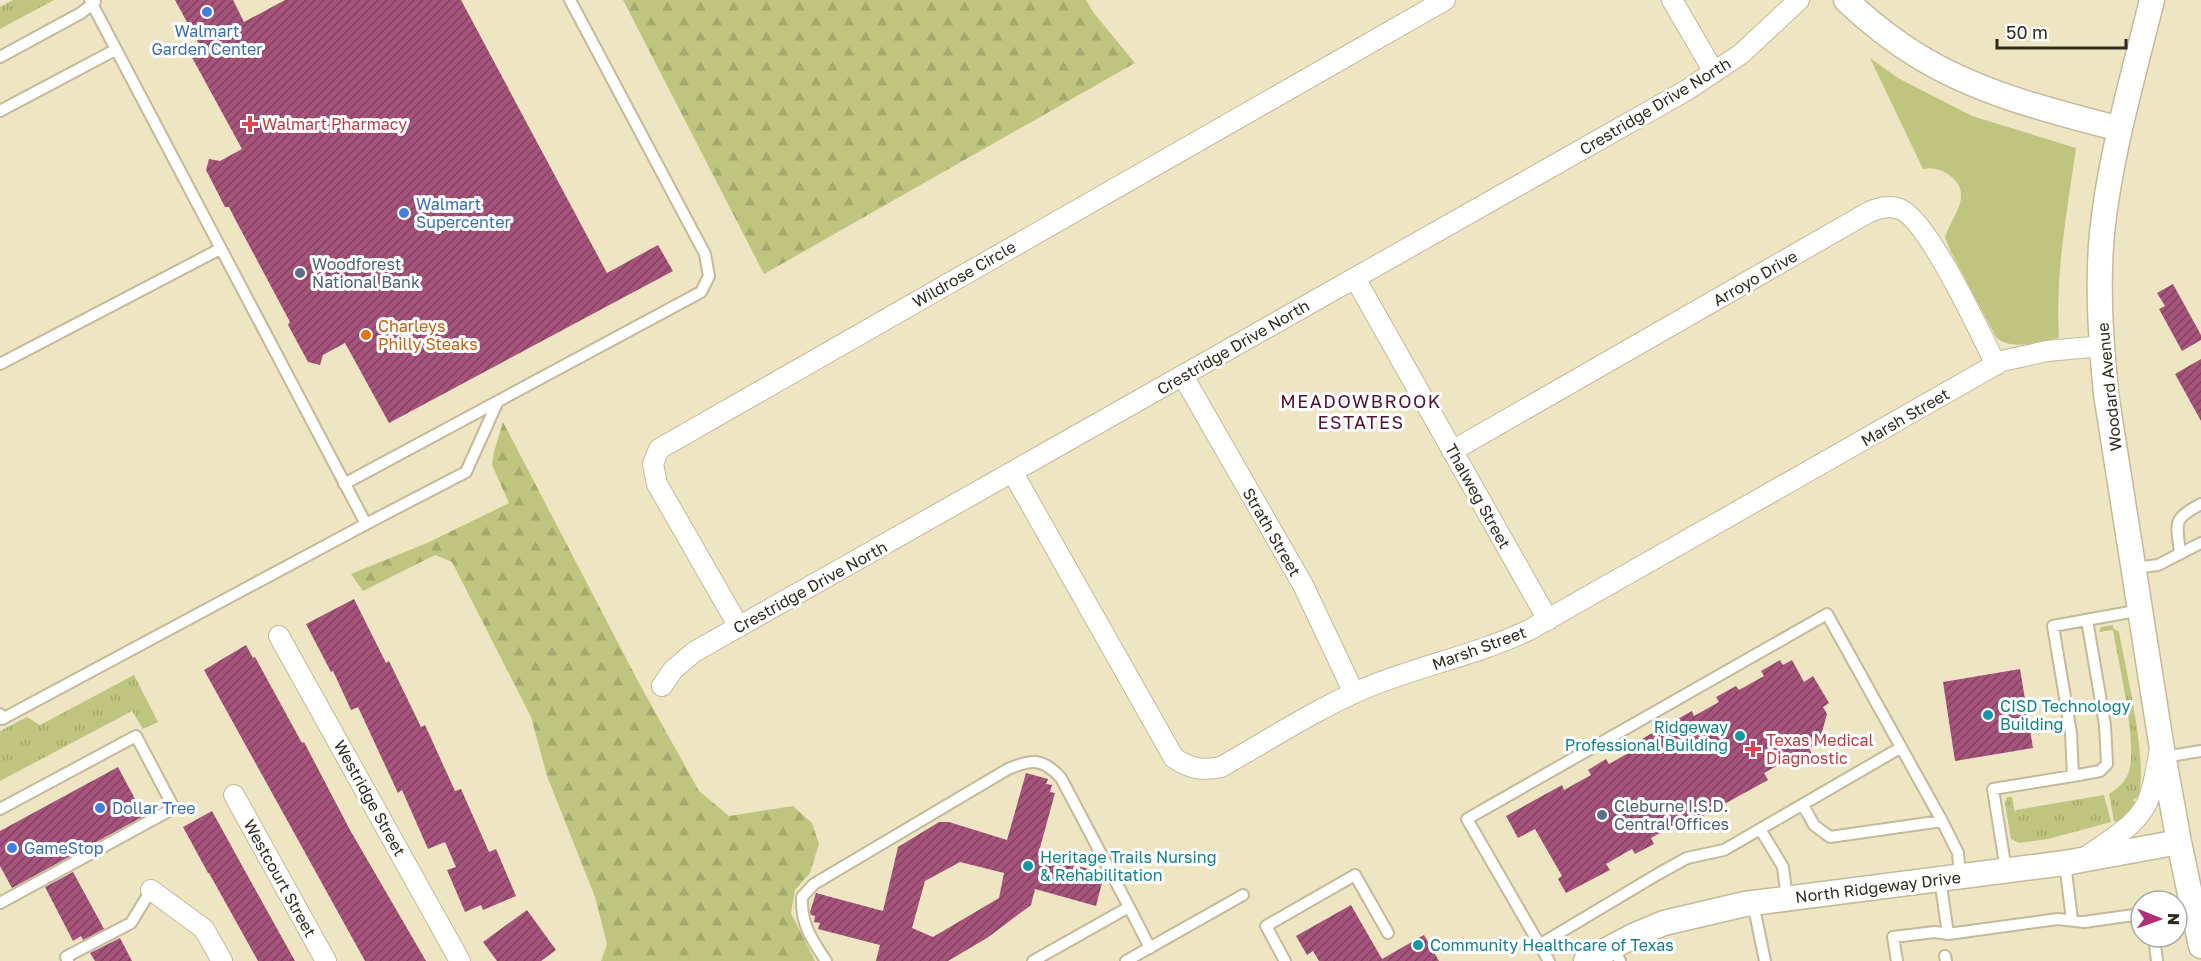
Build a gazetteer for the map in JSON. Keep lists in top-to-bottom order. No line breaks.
{"streets":{"street":["Crestridge Drive North","Wildrose Circle","Arroyo Drive","Woodard Avenue","Marsh Street","Thalweg Street","Strath Street","Westridge Street","Westcourt Street","North Ridgeway Drive"]},"crossings":[["Crestridge Drive North","Wildrose Circle"],["Crestridge Drive North","Marsh Street"],["Crestridge Drive North","Thalweg Street"],["Crestridge Drive North","Strath Street"],["Arroyo Drive","Marsh Street"],["Arroyo Drive","Thalweg Street"],["Woodard Avenue","Marsh Street"],["Woodard Avenue","North Ridgeway Drive"],["Marsh Street","Thalweg Street"],["Marsh Street","Strath Street"]],"districts":["MEADOWBROOK ESTATES"],"places":{"other":["Walmart Garden Center","Walmart Supercenter","Woodforest National Bank","Charleys Philly Steaks","CISD Technology Building","Ridgeway Professional Building","Dollar Tree","Cleburne I.S.D. Central Offices","GameStop","Heritage Trails Nursing & Rehabilitation","Community Healthcare of Texas"],"health":["Walmart Pharmacy","Texas Medical Diagnostic"]},"scale_bar":"50 m","north":"right"}
